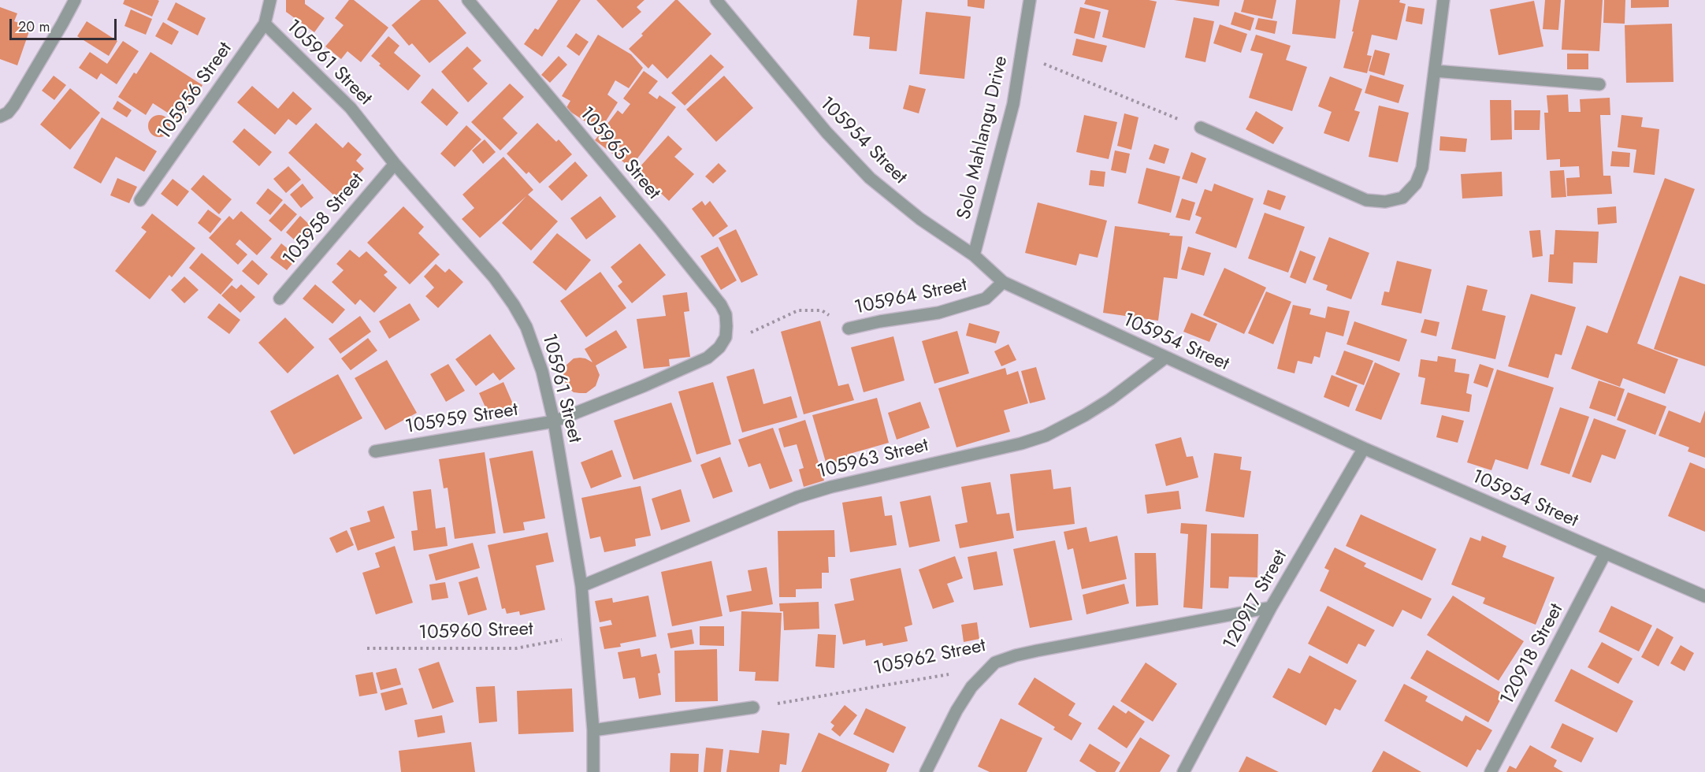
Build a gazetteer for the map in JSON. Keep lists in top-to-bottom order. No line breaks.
{"streets":{"street":["105961 Street","105956 Street","Solo Mahlangu Drive","105954 Street","105965 Street","105958 Street","105964 Street","105959 Street","105963 Street","120917 Street","120918 Street","105962 Street"],"path":["105960 Street"]},"crossings":[["105961 Street","105956 Street"],["105961 Street","105958 Street"],["105961 Street","105959 Street"],["105961 Street","105963 Street"],["105961 Street","105960 Street"],["Solo Mahlangu Drive","105954 Street"],["105954 Street","105964 Street"],["105954 Street","105963 Street"],["105954 Street","120917 Street"],["105954 Street","120918 Street"],["105965 Street","105964 Street"],["120917 Street","105962 Street"]],"scale_bar":"20 m"}
